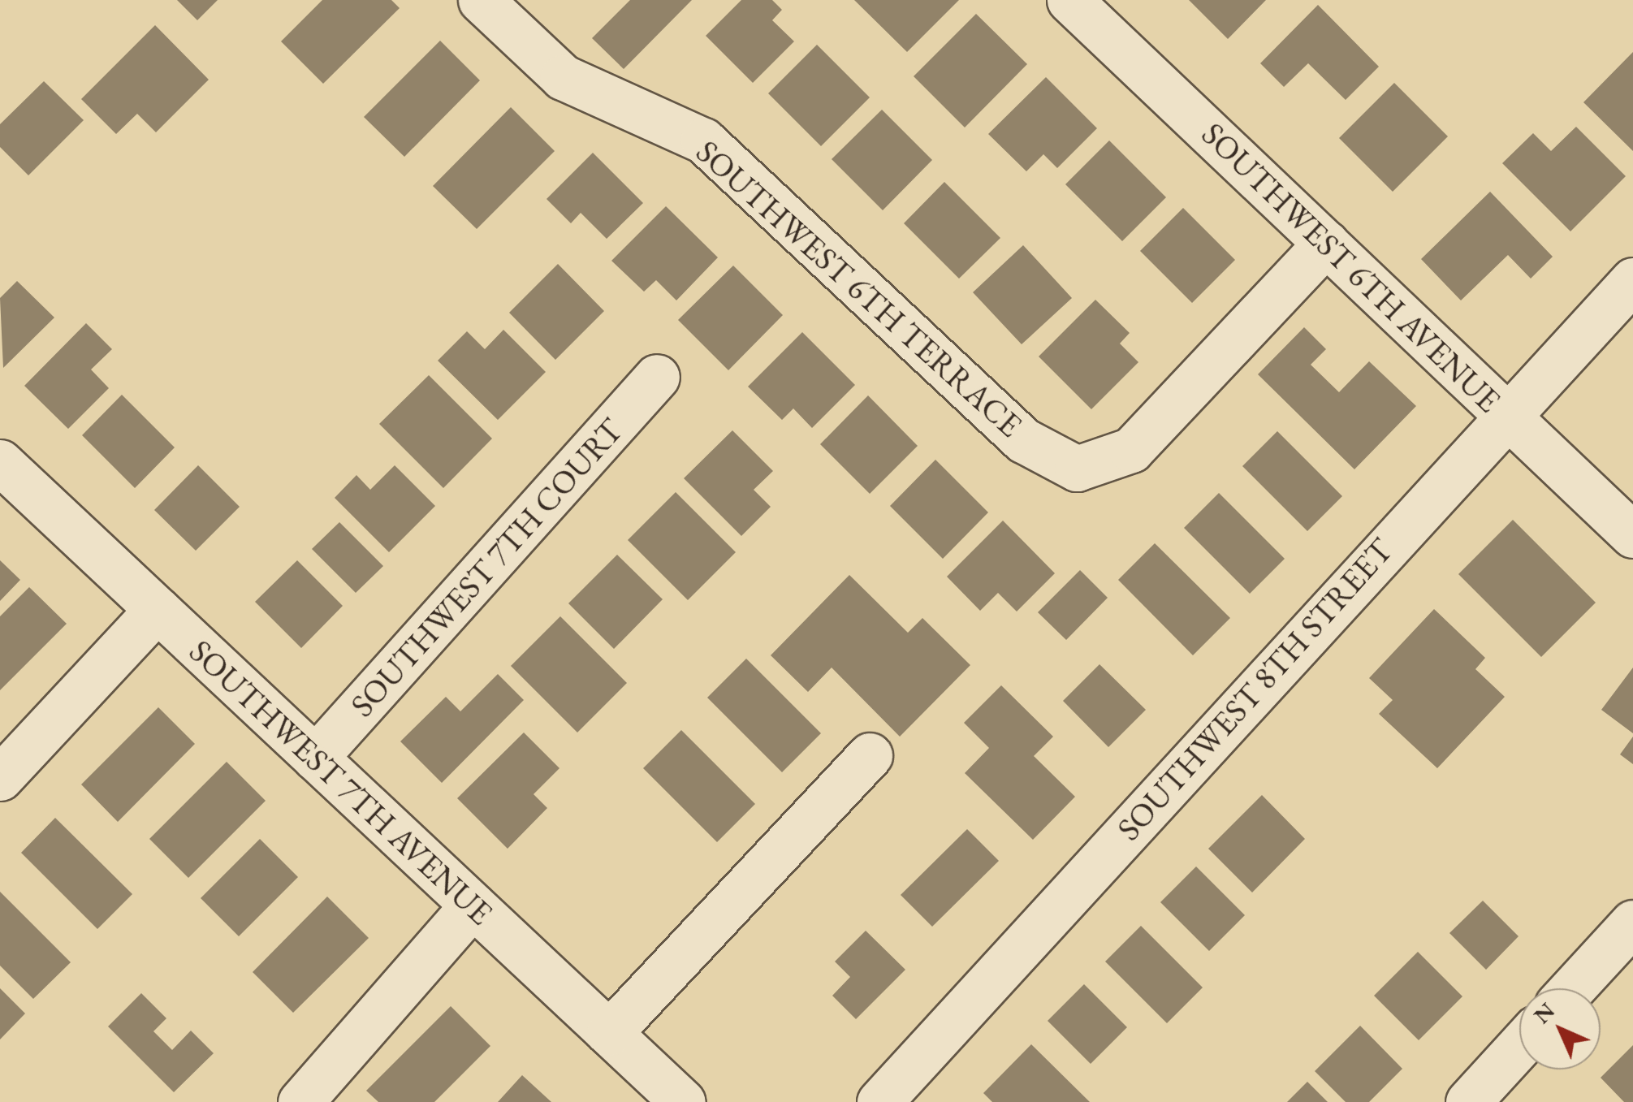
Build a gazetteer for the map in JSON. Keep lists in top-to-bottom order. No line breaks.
{"streets":{"street":["SOUTHWEST 6TH AVENUE","SOUTHWEST 6TH TERRACE","SOUTHWEST 7TH COURT","SOUTHWEST 8TH STREET","SOUTHWEST 7TH AVENUE"]},"crossings":[["SOUTHWEST 6TH AVENUE","SOUTHWEST 6TH TERRACE"],["SOUTHWEST 6TH AVENUE","SOUTHWEST 8TH STREET"],["SOUTHWEST 7TH COURT","SOUTHWEST 7TH AVENUE"]],"north":"top left"}
